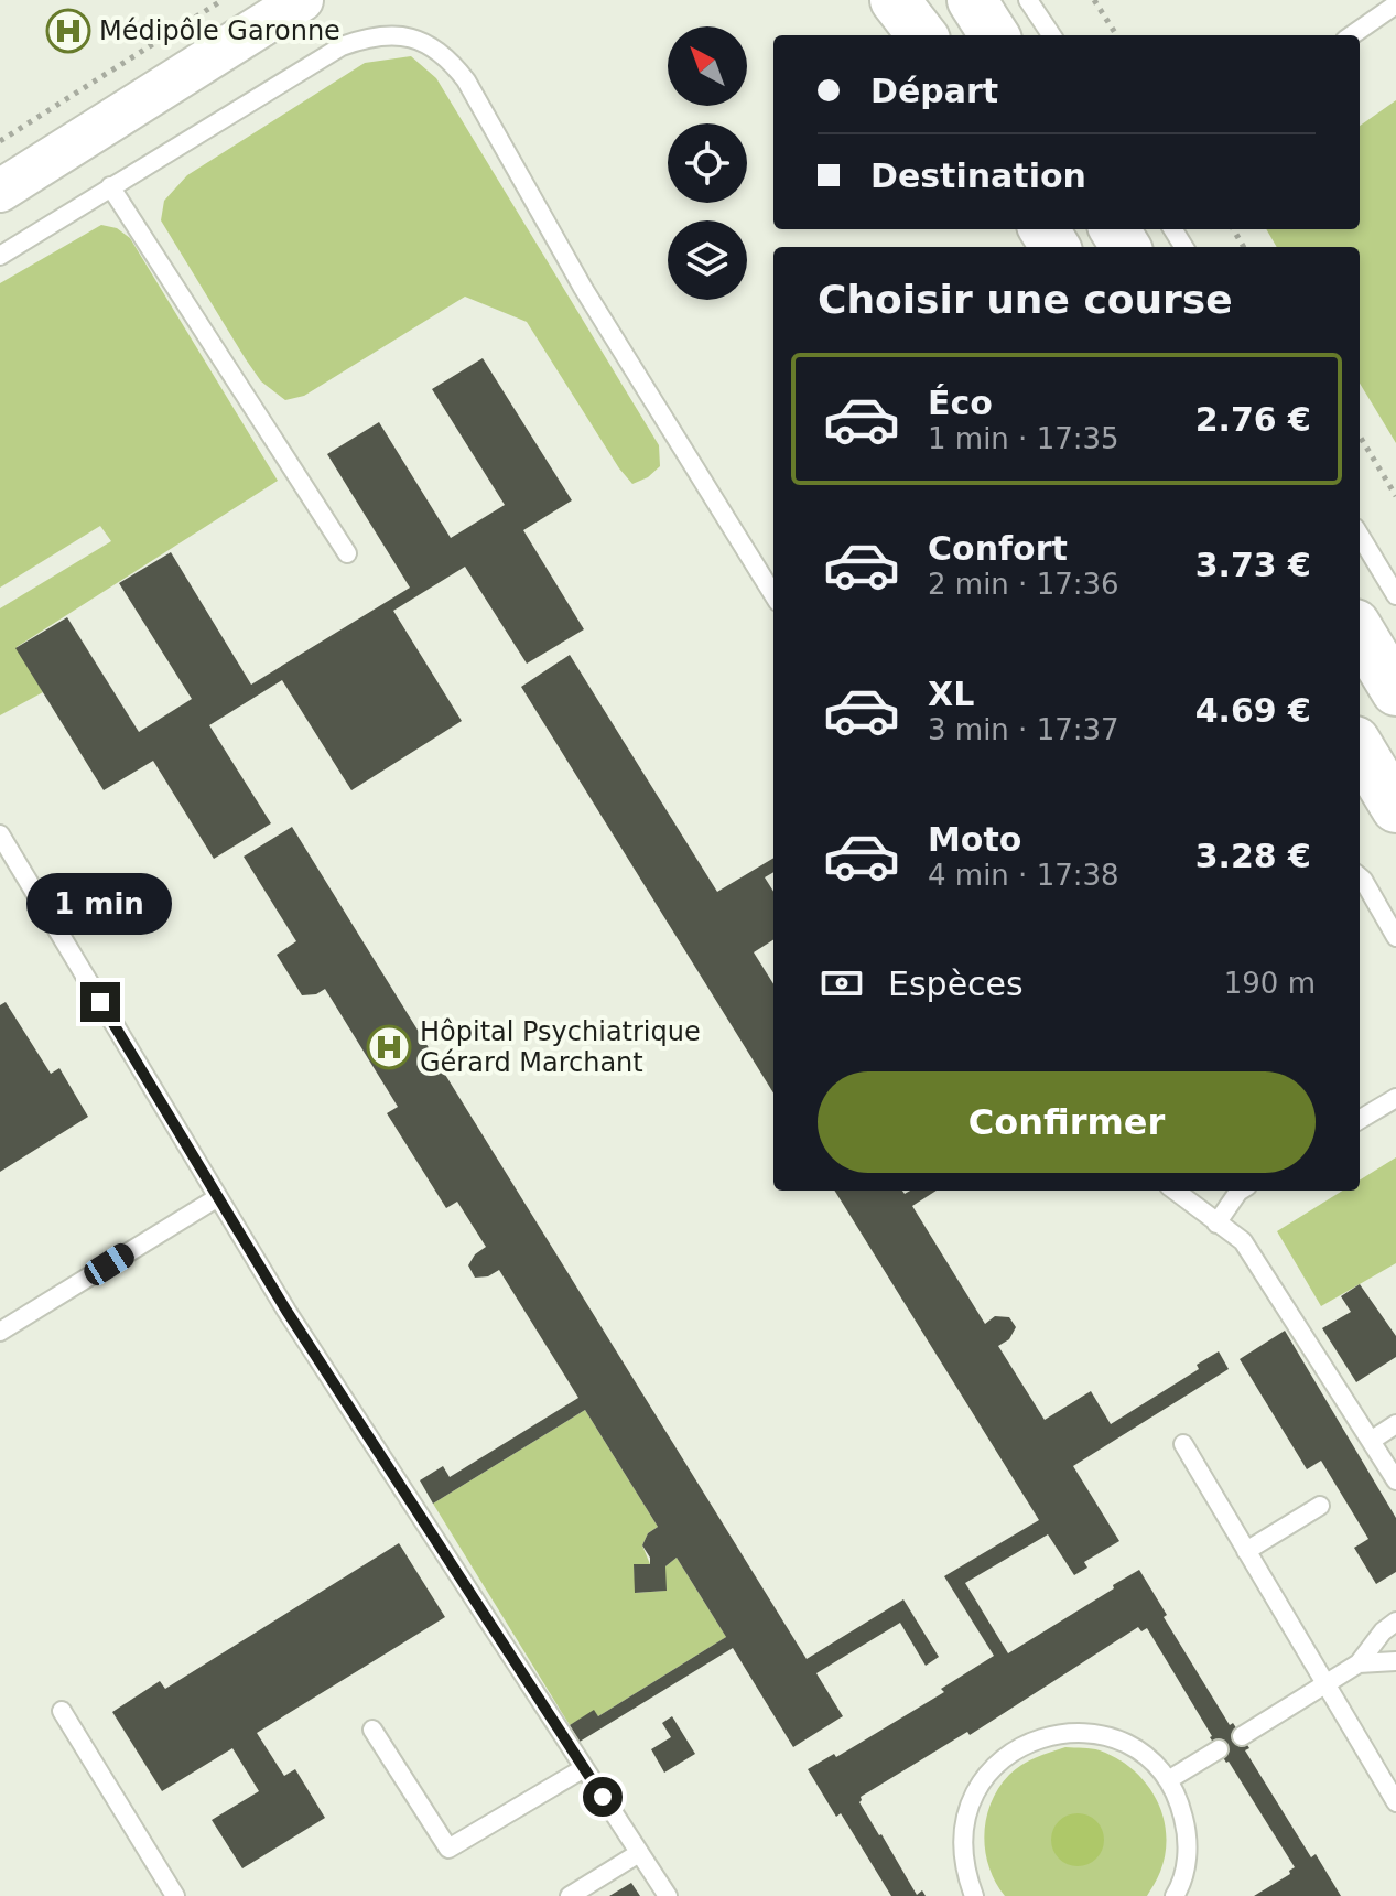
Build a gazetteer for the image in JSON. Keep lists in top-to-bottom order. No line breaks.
{"places":{"hospital":["Médipôle Garonne","Hôpital Psychiatrique Gérard Marchant"]},"north":"top left","page":{"banner":["Départ","Destination"],"heading":"Choisir une course","list":[{"name":"Éco","note":"1 min · 17:35","value":"2.76 €"},{"name":"Confort","note":"2 min · 17:36","value":"3.73 €"},{"name":"XL","note":"3 min · 17:37","value":"4.69 €"},{"name":"Moto","note":"4 min · 17:38","value":"3.28 €"}],"bubble":"1 min","pay":["Espèces","190 m"],"buttons":"Confirmer"}}
